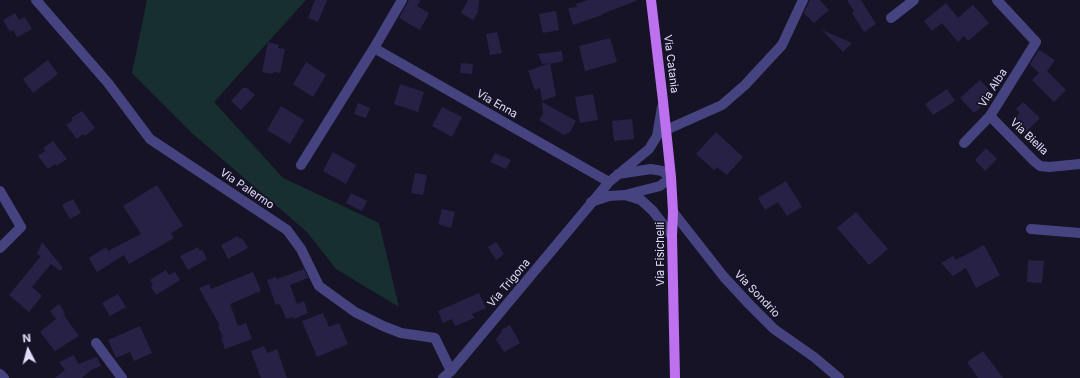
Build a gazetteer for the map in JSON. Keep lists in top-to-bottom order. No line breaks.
{"streets":{"main road":["Via Catania","Via Fisichelli"],"street":["Via Alba","Via Enna","Via Biella","Via Palermo","Via Trigona","Via Sondrio"]},"crossings":[["Via Catania","Via Fisichelli"],["Via Catania","Via Trigona"],["Via Alba","Via Biella"],["Via Enna","Via Trigona"],["Via Palermo","Via Trigona"],["Via Fisichelli","Via Sondrio"]],"north":"top"}
